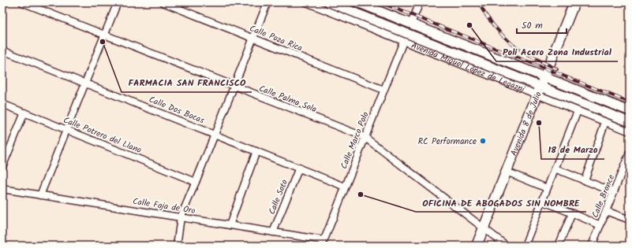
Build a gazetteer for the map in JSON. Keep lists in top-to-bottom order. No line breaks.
{"streets":{"main road":["Avenida Miguel López de Legazpi","Avenida 8 de Julio"],"street":["Calle Poza Rica","Calle Palma Sola","Calle Dos Bocas","Calle Potrero del Llano","Calle Marco Polo","Calle Bronce","Calle Soto","Calle Faja de Oro"]},"crossings":[["Calle Poza Rica","Calle Marco Polo"],["Avenida Miguel López de Legazpi","Avenida 8 de Julio"],["Avenida Miguel López de Legazpi","Calle Marco Polo"],["Calle Palma Sola","Avenida 8 de Julio"],["Calle Palma Sola","Calle Marco Polo"],["Calle Dos Bocas","Calle Marco Polo"],["Calle Dos Bocas","Calle Soto"],["Calle Marco Polo","Calle Faja de Oro"],["Calle Soto","Calle Faja de Oro"]],"places":["Poli Acero Zona Industrial","FARMACIA SAN FRANCISCO","18 de Marzo","RC Performance","OFICINA DE ABOGADOS SIN NOMBRE"],"scale_bar":"50 m"}
